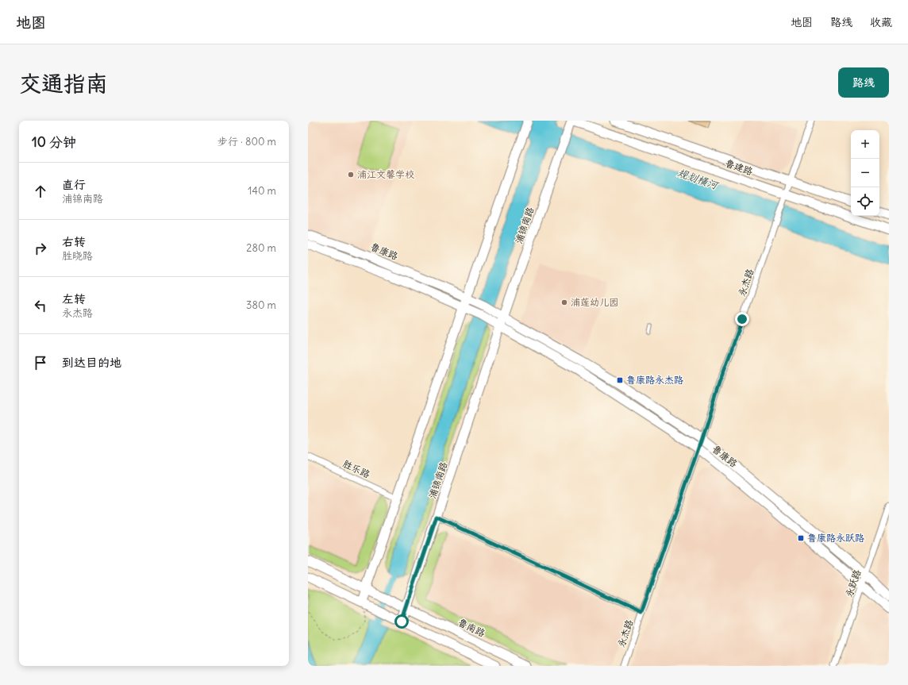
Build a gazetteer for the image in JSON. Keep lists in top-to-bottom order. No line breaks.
{"streets":{"street":["鲁建路","浦锦南路","鲁康路","永杰路","胜乐路","永跃路","鲁南路"]},"crossings":[["鲁建路","浦锦南路"],["鲁建路","永杰路"],["浦锦南路","鲁康路"],["浦锦南路","鲁南路"],["鲁康路","永杰路"],["鲁康路","永跃路"]],"water":["规划横河"],"places":{"other":["浦江文馨学校","浦莲幼儿园"],"transit":["鲁康路永杰路","鲁康路永跃路"]},"page":{"header":"地图","nav":["地图","路线","收藏"],"buttons":"路线","title":"交通指南","heading":["10 分钟","步行 · 800 m"],"map_buttons":["+","−"],"list":[["直行","浦锦南路","140 m"],["右转","胜晓路","280 m"],["左转","永杰路","380 m"],"到达目的地"]}}
